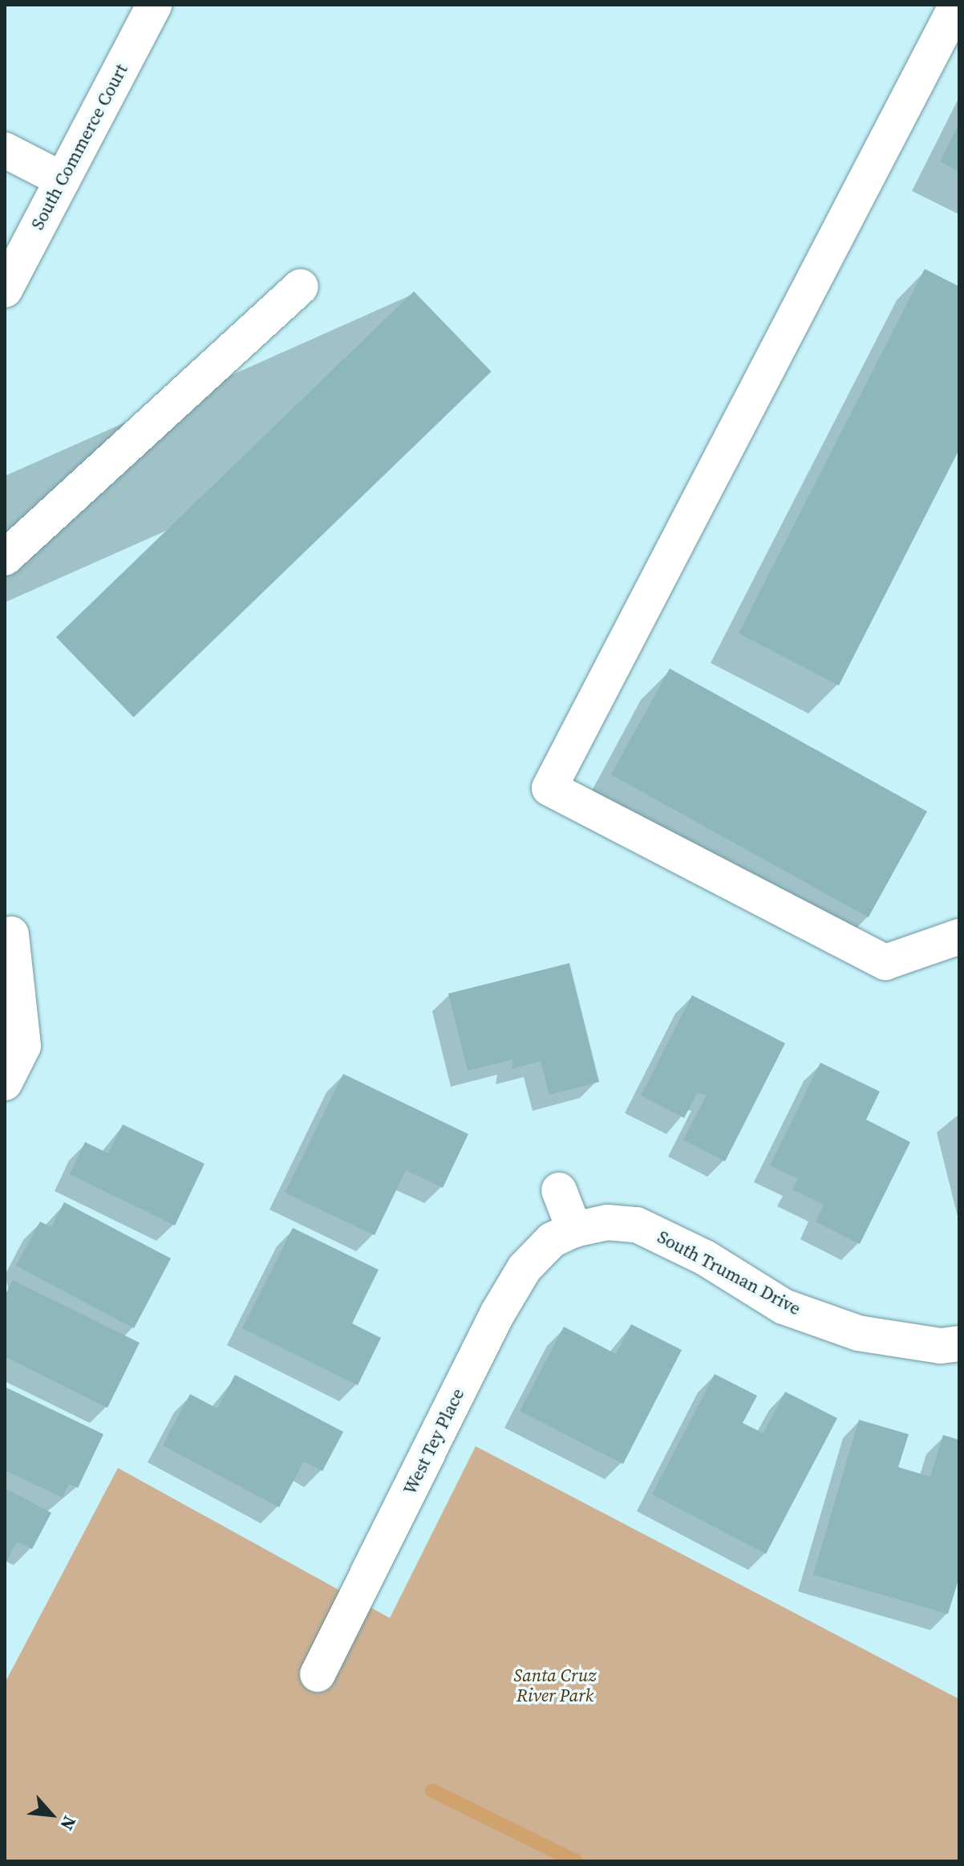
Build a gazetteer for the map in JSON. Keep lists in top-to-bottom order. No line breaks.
{"streets":{"street":["South Commerce Court","South Truman Drive","West Tey Place"]},"crossings":[["South Truman Drive","West Tey Place"]],"parks":["Santa Cruz River Park"],"north":"bottom right"}
